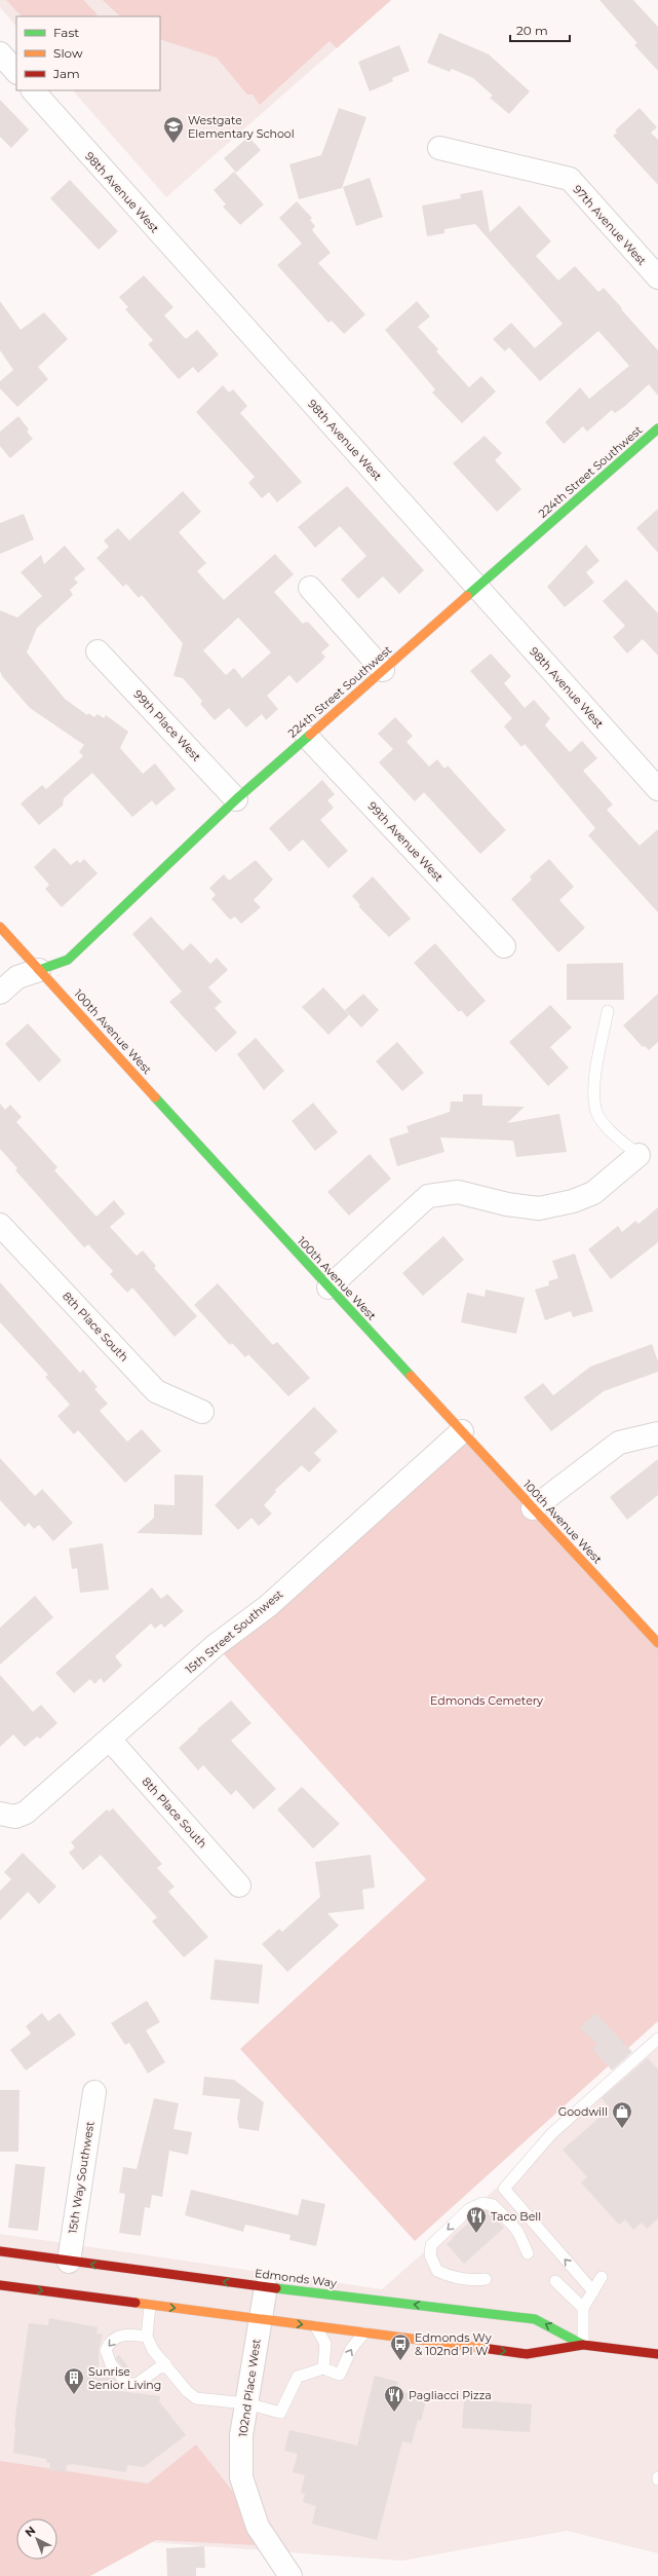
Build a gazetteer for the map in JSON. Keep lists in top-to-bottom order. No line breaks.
{"streets":{"main road":["224th Street Southwest","100th Avenue West","Edmonds Way"],"street":["98th Avenue West","97th Avenue West","99th Place West","99th Avenue West","8th Place South","15th Street Southwest","15th Way Southwest","102nd Place West"]},"crossings":[["98th Avenue West","224th Street Southwest"],["224th Street Southwest","99th Place West"],["224th Street Southwest","99th Avenue West"],["224th Street Southwest","100th Avenue West"],["100th Avenue West","15th Street Southwest"],["8th Place South","15th Street Southwest"],["15th Way Southwest","Edmonds Way"],["Edmonds Way","102nd Place West"]],"parks":["Edmonds Cemetery"],"places":{"school or university":["Westgate Elementary School"],"shop":["Goodwill"],"restaurant":["Taco Bell","Pagliacci Pizza"],"bus stop":["Edmonds Wy & 102nd Pl W"],"building":["Sunrise Senior Living"]},"legend":["Fast","Slow","Jam"],"scale_bar":"20 m","north":"top left"}
